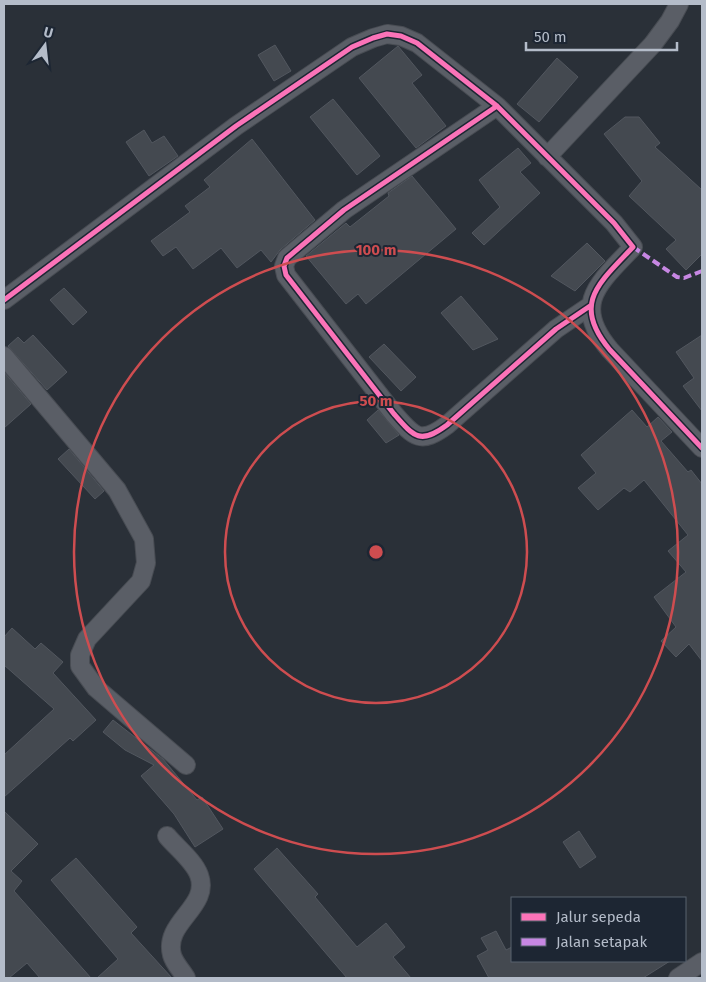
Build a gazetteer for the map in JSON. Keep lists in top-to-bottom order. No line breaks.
{"legend":["Jalur sepeda","Jalan setapak"],"scale_bar":"50 m","north":"top","rings":["100 m","50 m"]}
